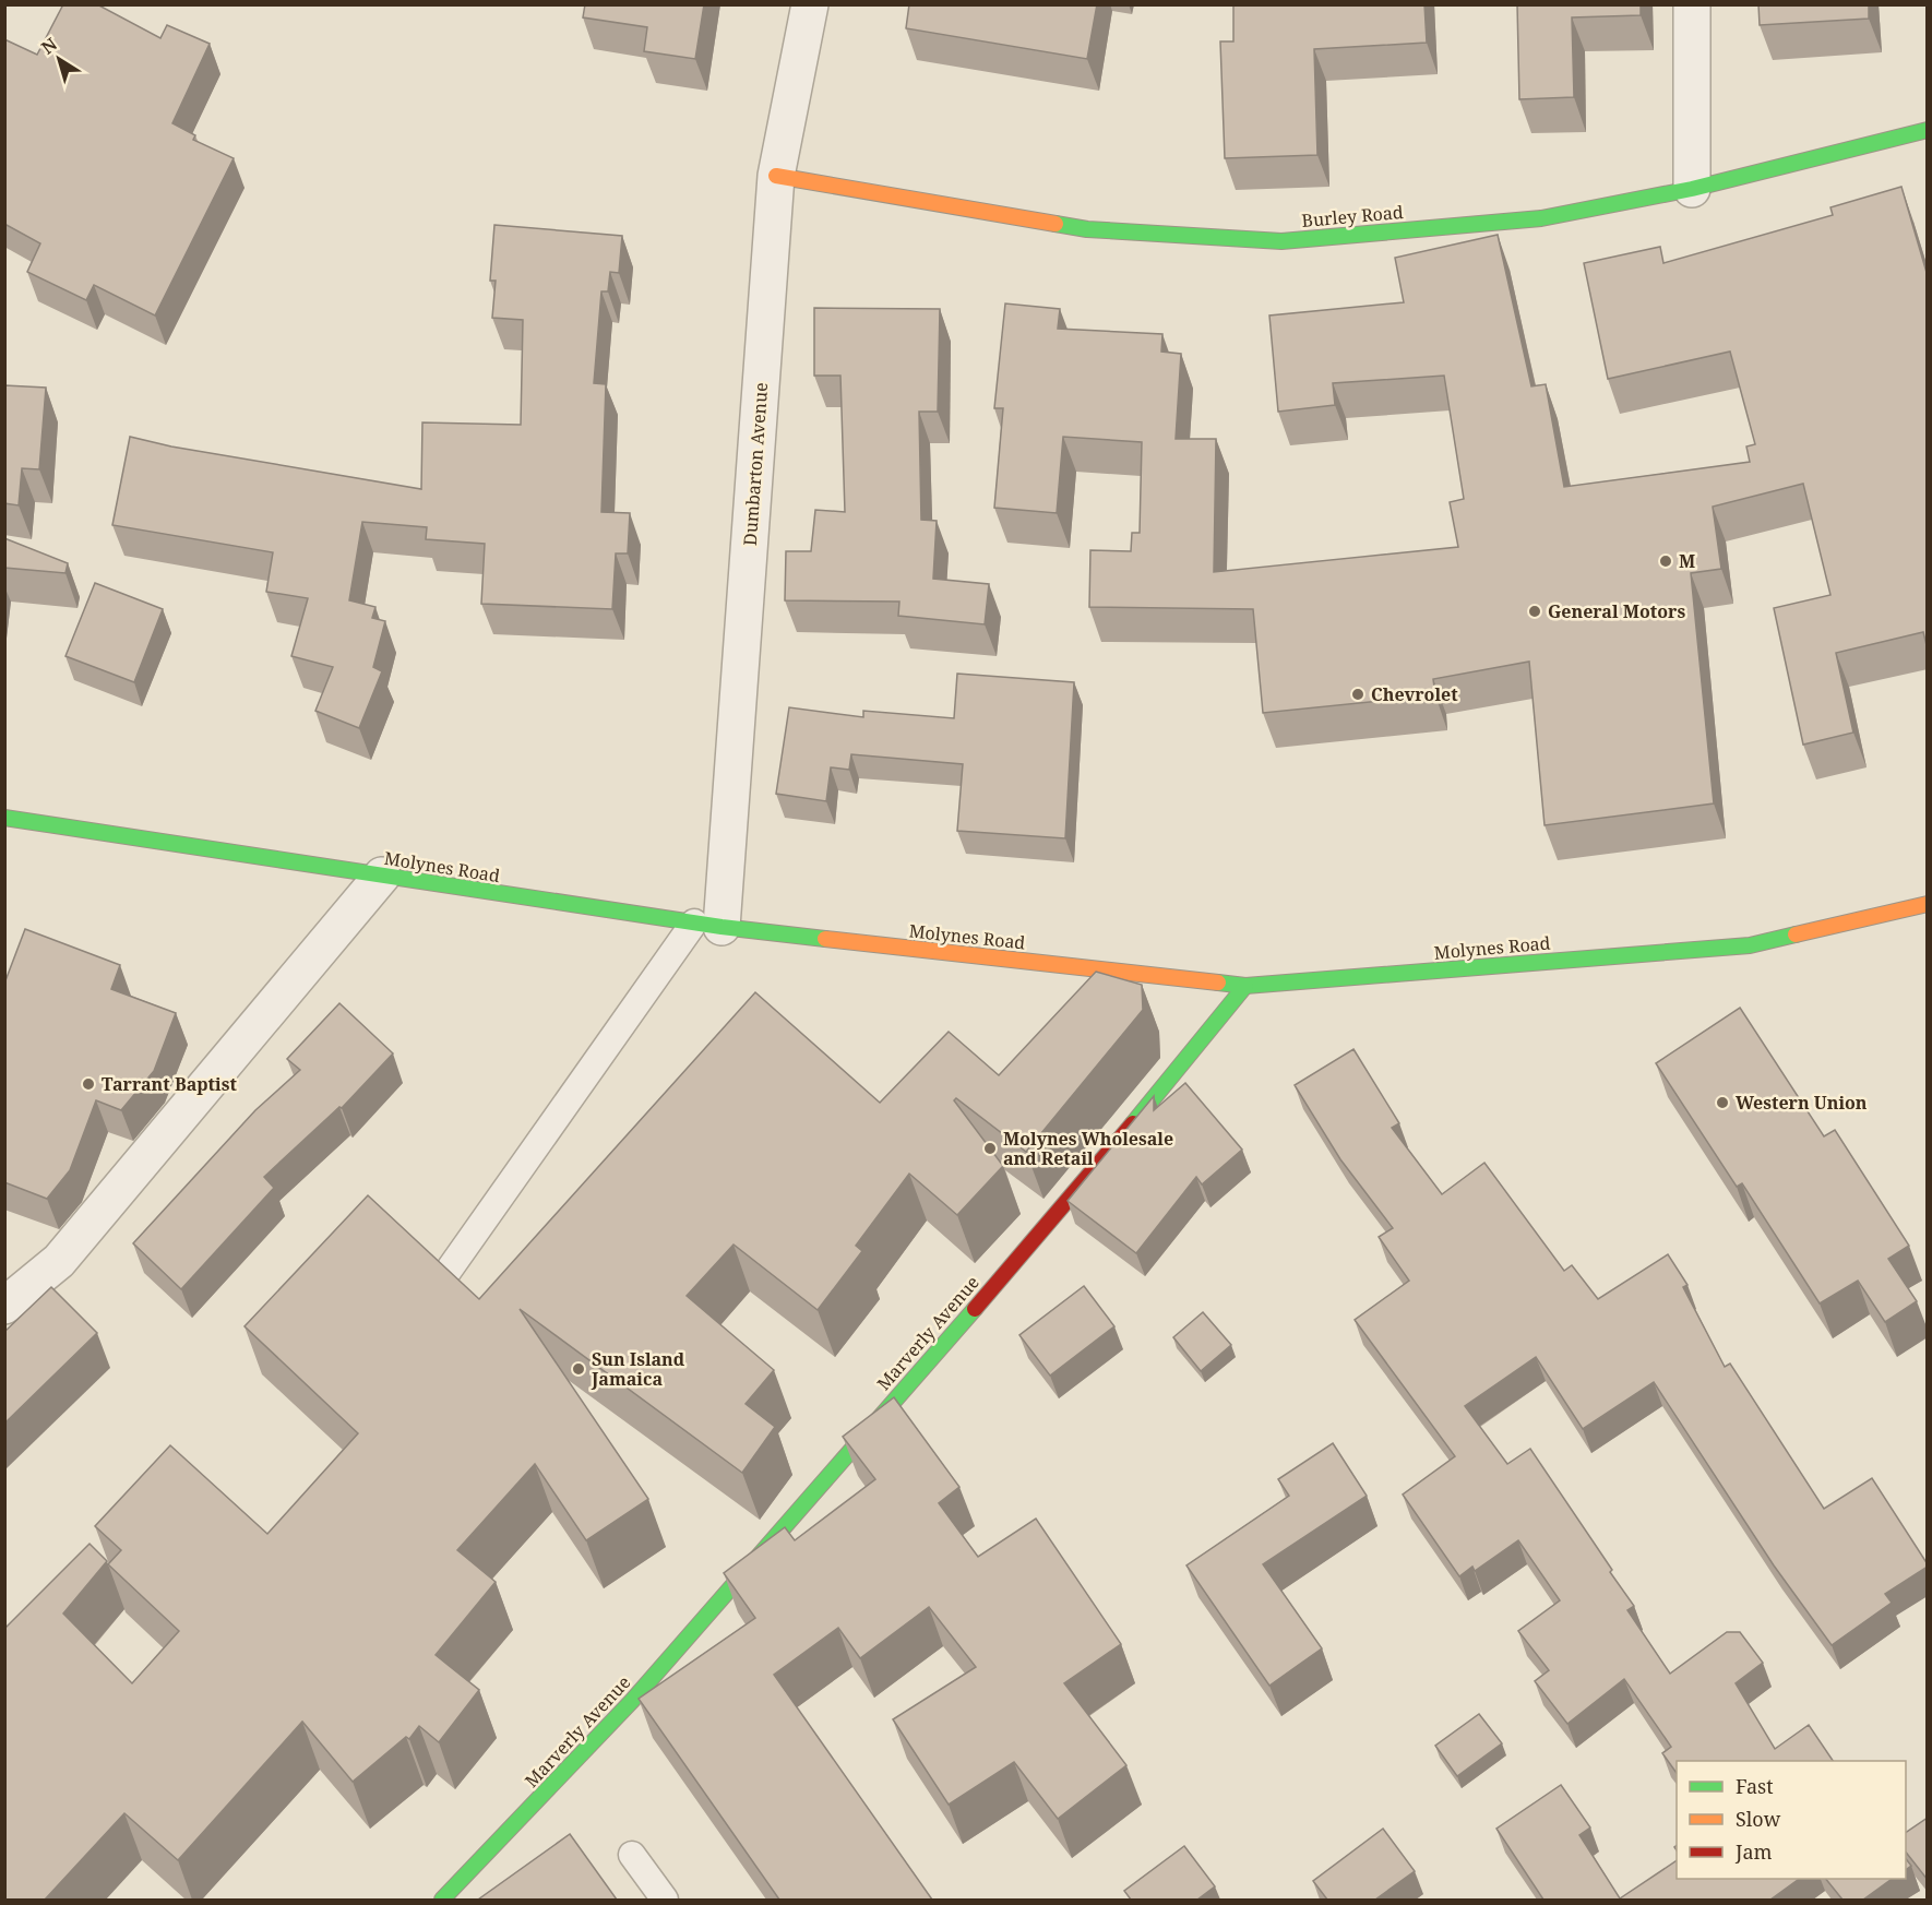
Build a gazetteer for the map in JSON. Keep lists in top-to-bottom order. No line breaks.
{"streets":{"street":["Burley Road","Dumbarton Avenue","Molynes Road","Marverly Avenue"]},"crossings":[["Burley Road","Dumbarton Avenue"],["Dumbarton Avenue","Molynes Road"],["Molynes Road","Marverly Avenue"]],"places":["M","General Motors","Chevrolet","Tarrant Baptist","Western Union","Molynes Wholesale and Retail","Sun Island Jamaica"],"legend":["Fast","Slow","Jam"],"north":"top left"}
